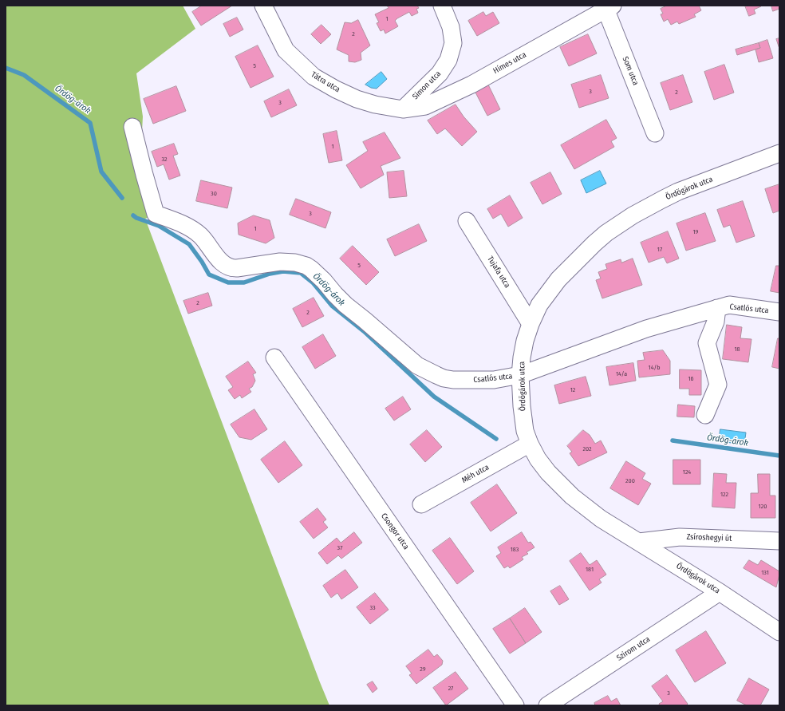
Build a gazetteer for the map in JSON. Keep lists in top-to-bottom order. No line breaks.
{"streets":{"street":["Hímes utca","Som utca","Tátra utca","Simon utca","Ördögárok utca","Tujafa utca","Csatlós utca","Méh utca","Csongor utca","Zsíroshegyi út","Szirom utca"]},"crossings":[["Hímes utca","Som utca"],["Hímes utca","Tátra utca"],["Hímes utca","Simon utca"],["Tátra utca","Simon utca"],["Ördögárok utca","Tujafa utca"],["Ördögárok utca","Csatlós utca"],["Ördögárok utca","Méh utca"],["Ördögárok utca","Zsíroshegyi út"],["Ördögárok utca","Szirom utca"]],"water":["Ördög-árok"],"house_numbers":["1","2","5","3","2","3","1","32","30","3","1","19","17","5","2","2","18","14/b","14/a","16","12","202","124","200","122","120","37","183","181","131","33","29","27","3"]}
